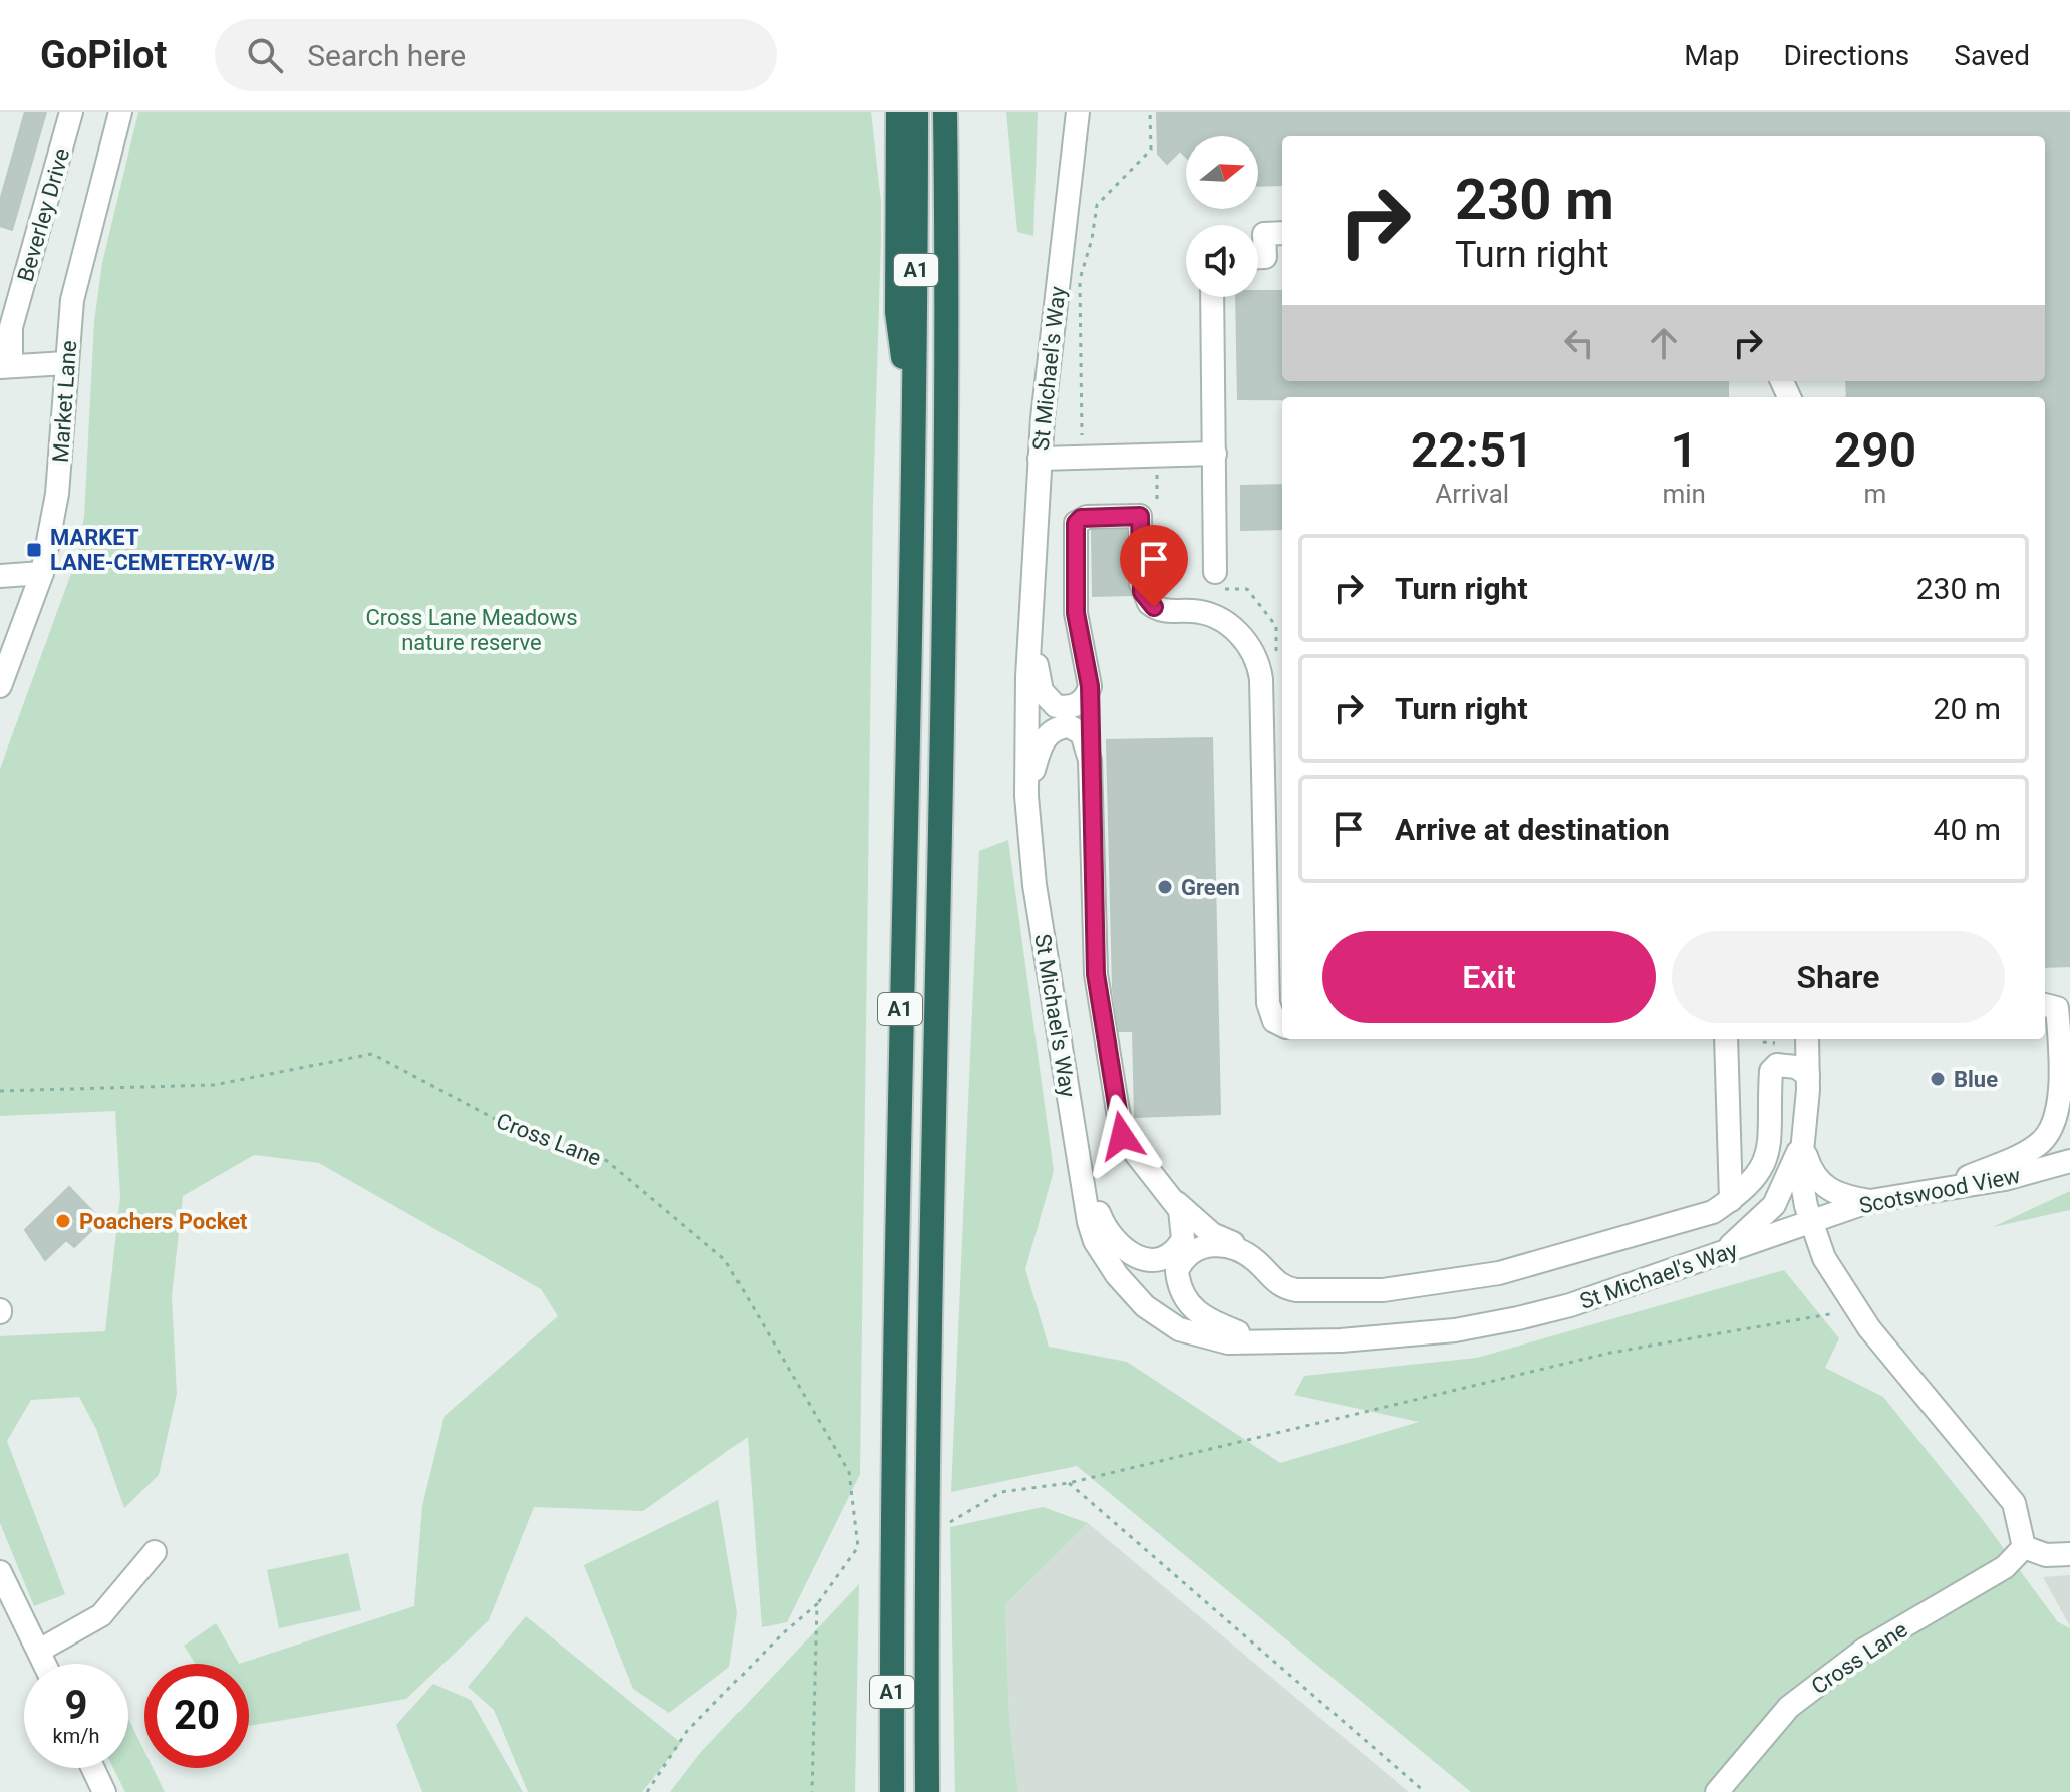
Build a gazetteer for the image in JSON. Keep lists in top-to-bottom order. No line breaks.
{"streets":{"highway":["A1"],"street":["Beverley Drive","St Michael's Way","Market Lane","Cross Lane","Scotswood View"]},"crossings":[["St Michael's Way","Scotswood View"]],"parks":["Cross Lane Meadows nature reserve"],"places":{"transit":["MARKET LANE-CEMETERY-W/B"],"other":["Green","Blue","Poachers Pocket"]},"north":"right","page":{"header":"GoPilot","search":"Search here","nav":["Map","Directions","Saved"],"turn":["230 m","Turn right"],"eta":["22:51","Arrival","1","min","290","m"],"list":[{"name":"Turn right","value":"230 m"},{"name":"Turn right","value":"20 m"},{"name":"Arrive at destination","value":"40 m"}],"buttons":["Exit","Share"],"speed":"9 km/h","limit":"20"}}
